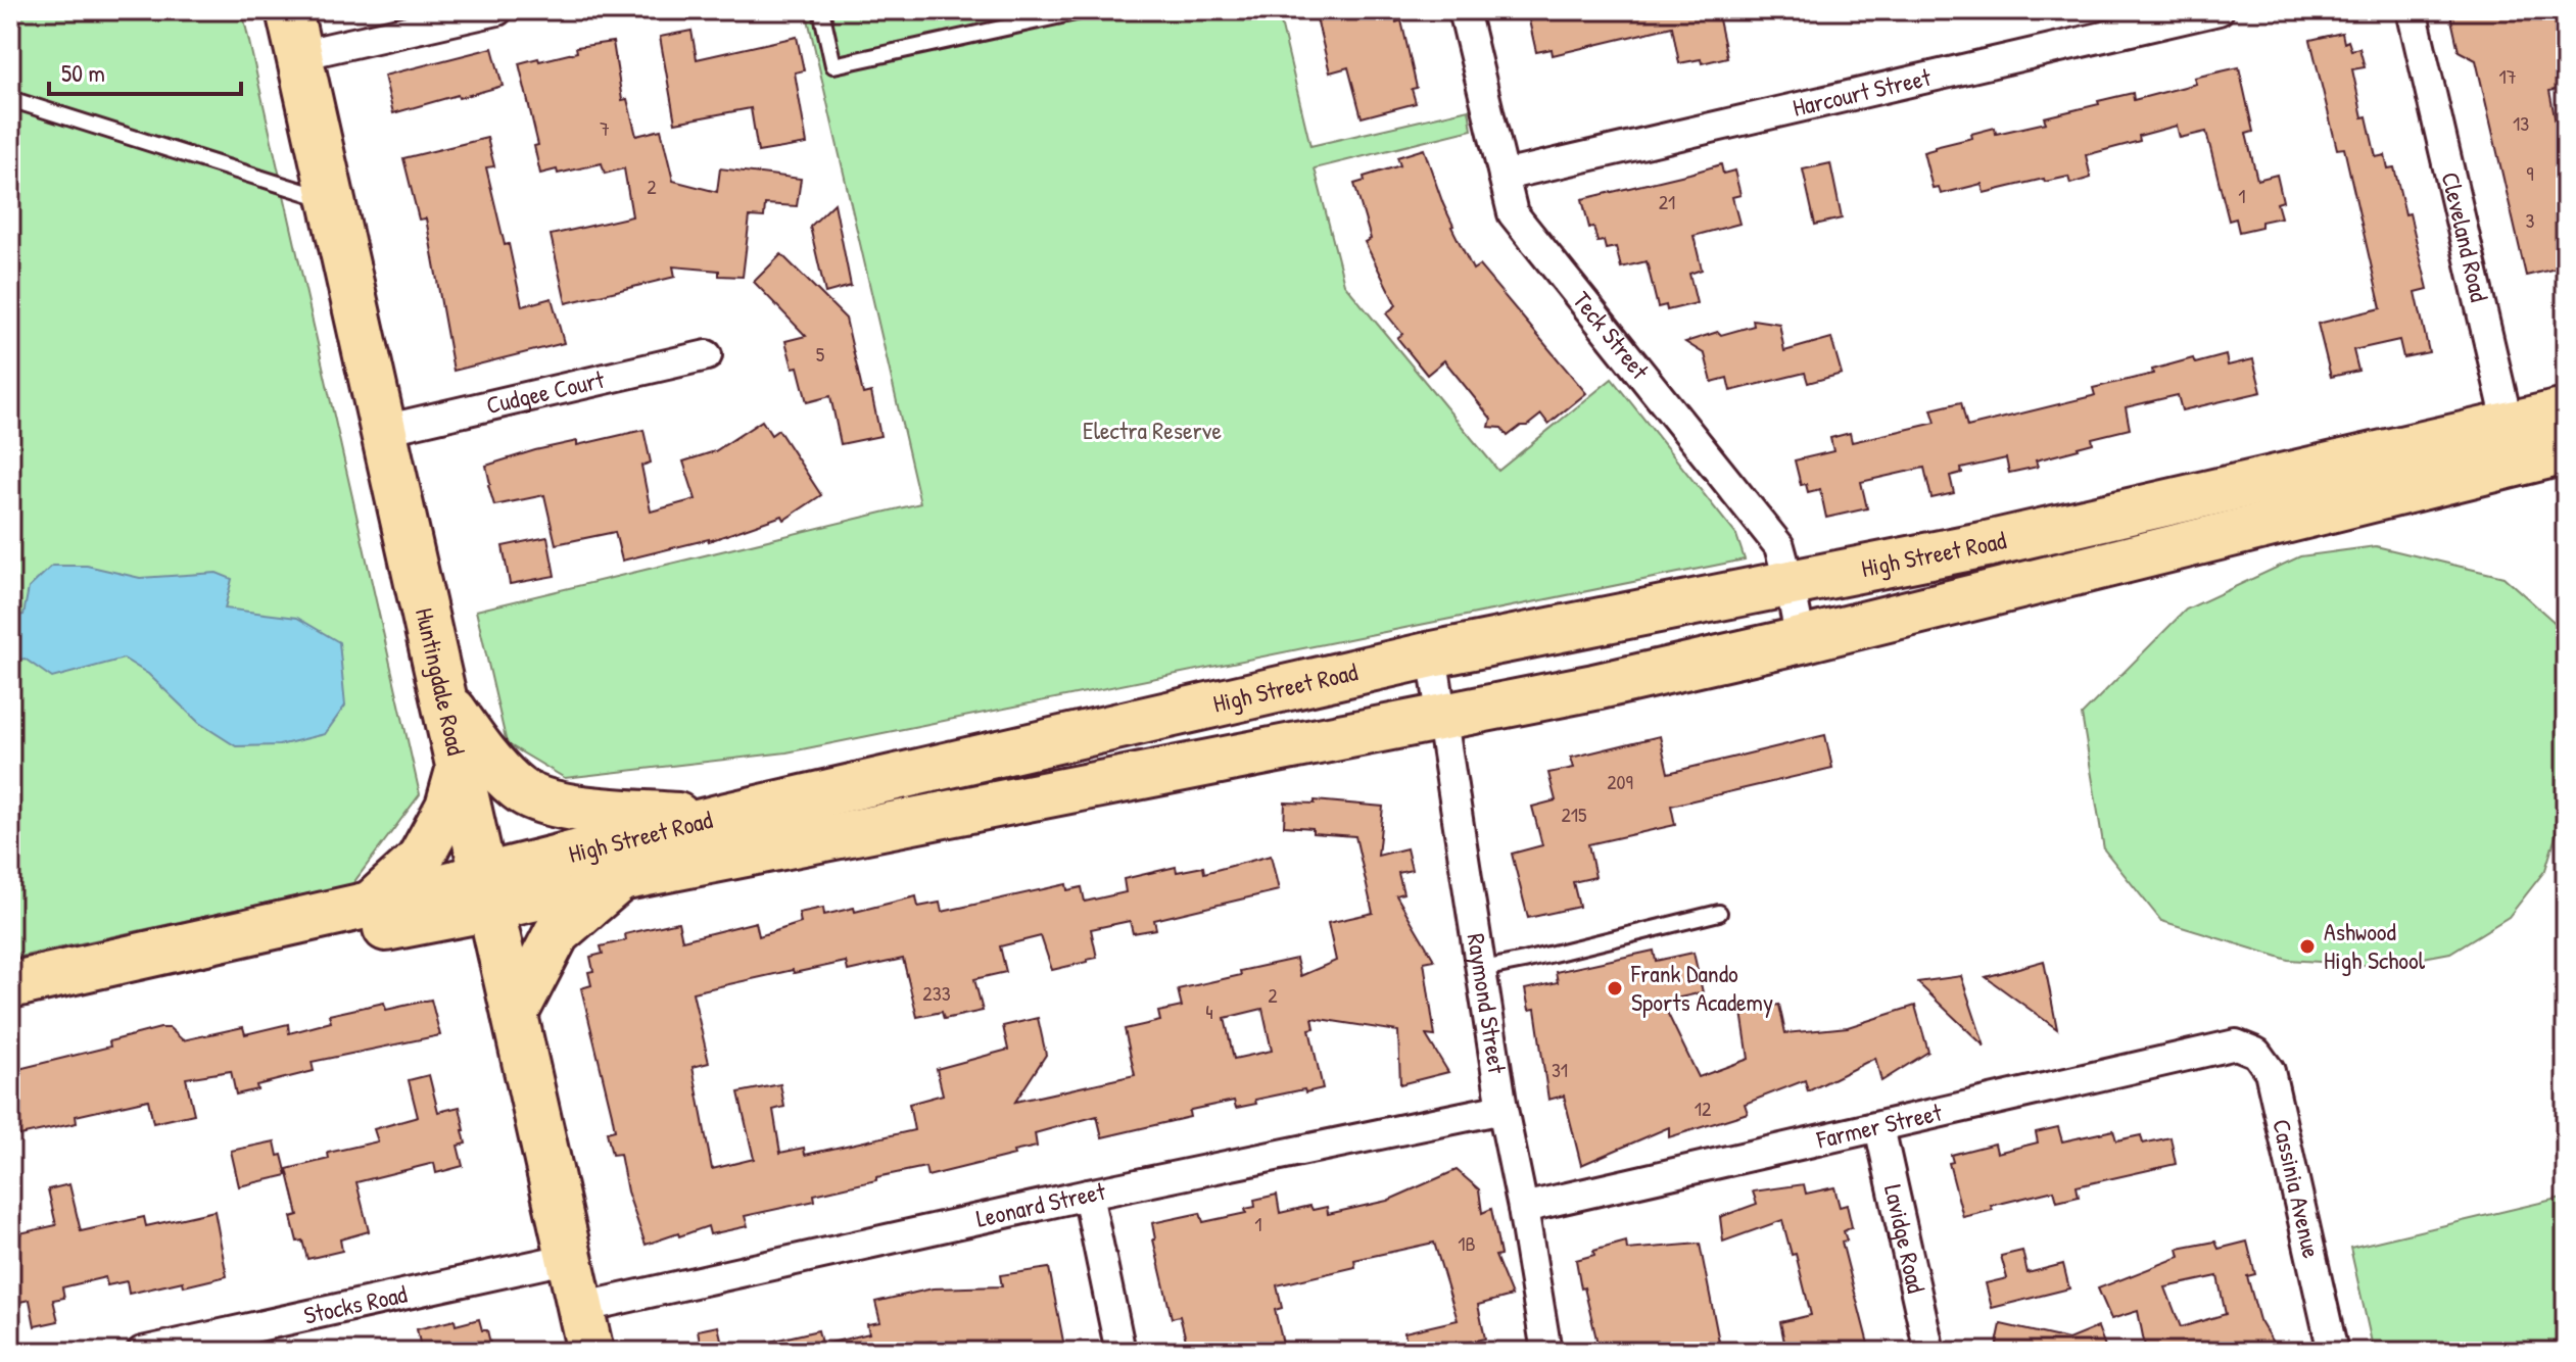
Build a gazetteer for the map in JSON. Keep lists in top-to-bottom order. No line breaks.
{"streets":{"main road":["High Street Road","Huntingdale Road"],"street":["Harcourt Street","Cleveland Road","Teck Street","Cudgee Court","Raymond Street","Farmer Street","Cassinia Avenue","Leonard Street","Lavidge Road","Stocks Road"]},"crossings":[["Harcourt Street","Teck Street"],["Cleveland Road","High Street Road"],["Teck Street","High Street Road"],["Cudgee Court","Huntingdale Road"],["High Street Road","Huntingdale Road"],["High Street Road","Raymond Street"],["Huntingdale Road","Leonard Street"],["Huntingdale Road","Stocks Road"],["Raymond Street","Farmer Street"],["Raymond Street","Leonard Street"],["Farmer Street","Cassinia Avenue"],["Farmer Street","Lavidge Road"]],"parks":["Electra Reserve"],"places":["Ashwood High School","Frank Dando Sports Academy"],"house_numbers":["17","13","7","9","2","1","21","3","5","209","215","233","2","4","31","12","1","1B"],"scale_bar":"50 m"}
